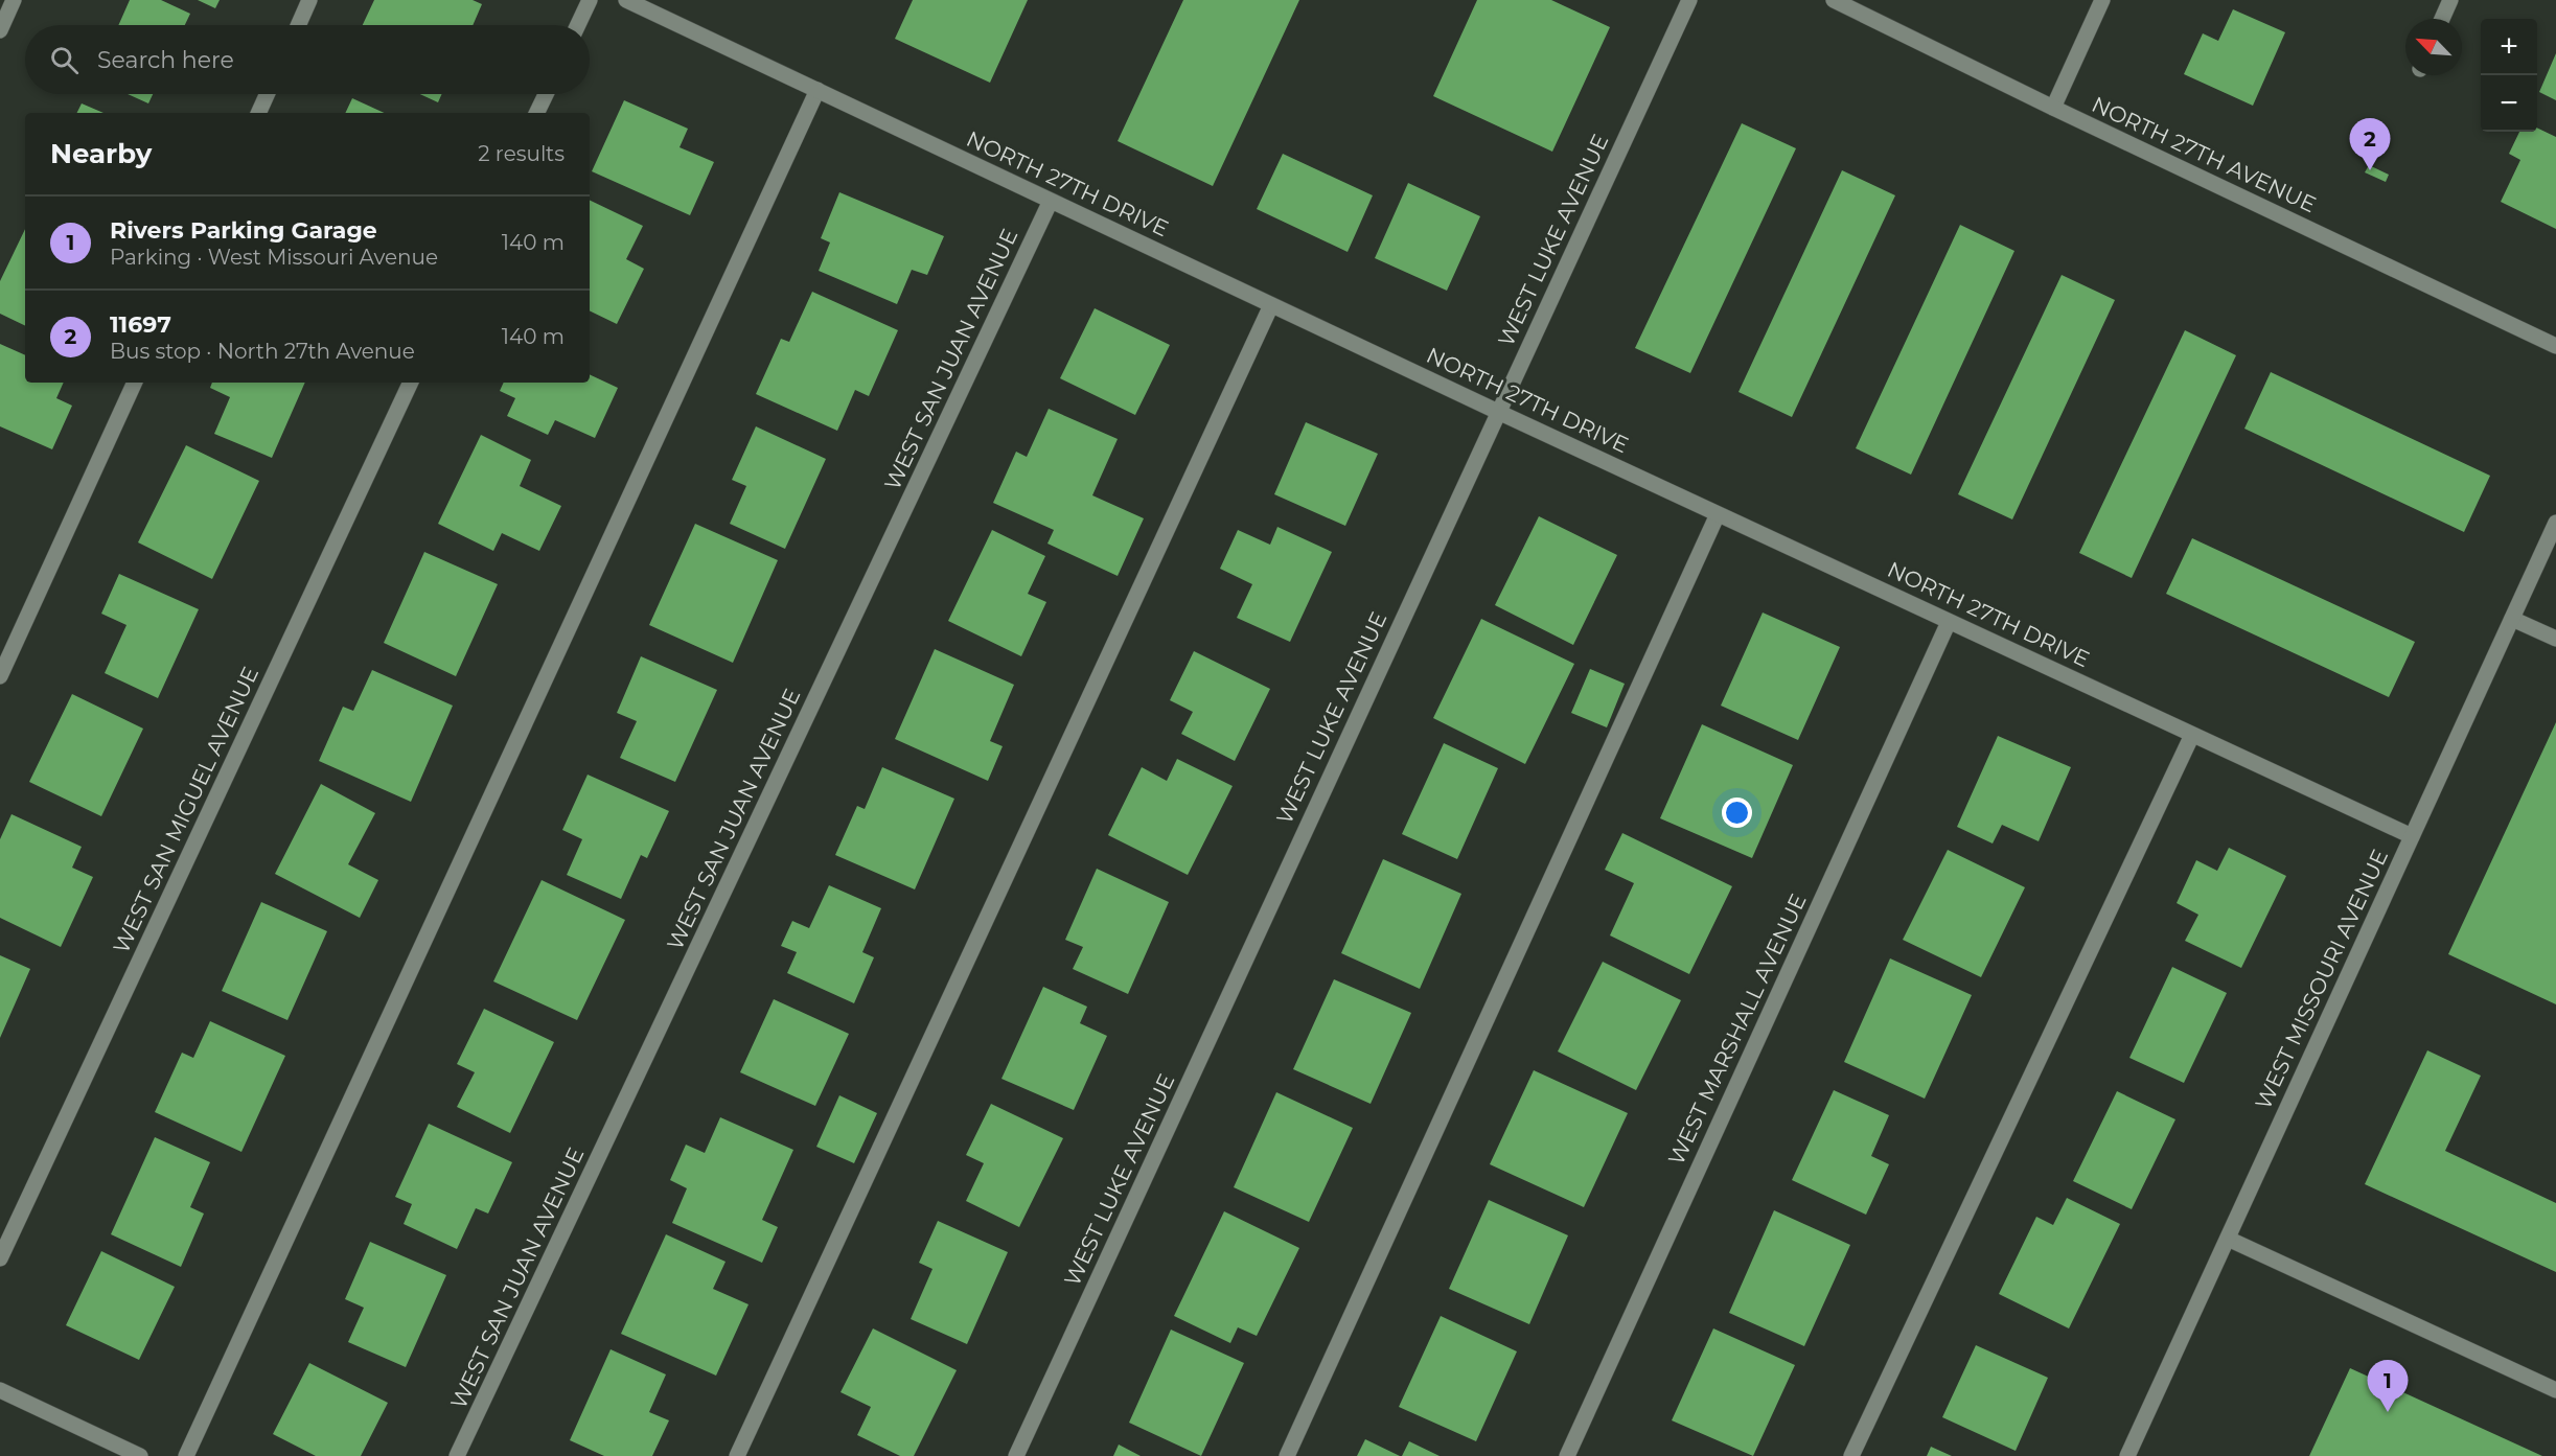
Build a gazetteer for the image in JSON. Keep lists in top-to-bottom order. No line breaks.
{"streets":{"street":["NORTH 27TH AVENUE","NORTH 27TH DRIVE","WEST LUKE AVENUE","WEST SAN JUAN AVENUE","WEST SAN MIGUEL AVENUE","WEST MISSOURI AVENUE","WEST MARSHALL AVENUE"]},"crossings":[["NORTH 27TH DRIVE","WEST LUKE AVENUE"],["NORTH 27TH DRIVE","WEST SAN JUAN AVENUE"],["NORTH 27TH DRIVE","WEST MISSOURI AVENUE"],["NORTH 27TH DRIVE","WEST MARSHALL AVENUE"]],"north":"top left","page":{"map_buttons":["+","−"],"search":"Search here","heading":["Nearby","2 results"],"pins":["2","1"],"list":[{"mark":"1","name":"Rivers Parking Garage","note":"Parking · West Missouri Avenue","value":"140 m"},{"mark":"2","name":"11697","note":"Bus stop · North 27th Avenue","value":"140 m"}]}}
